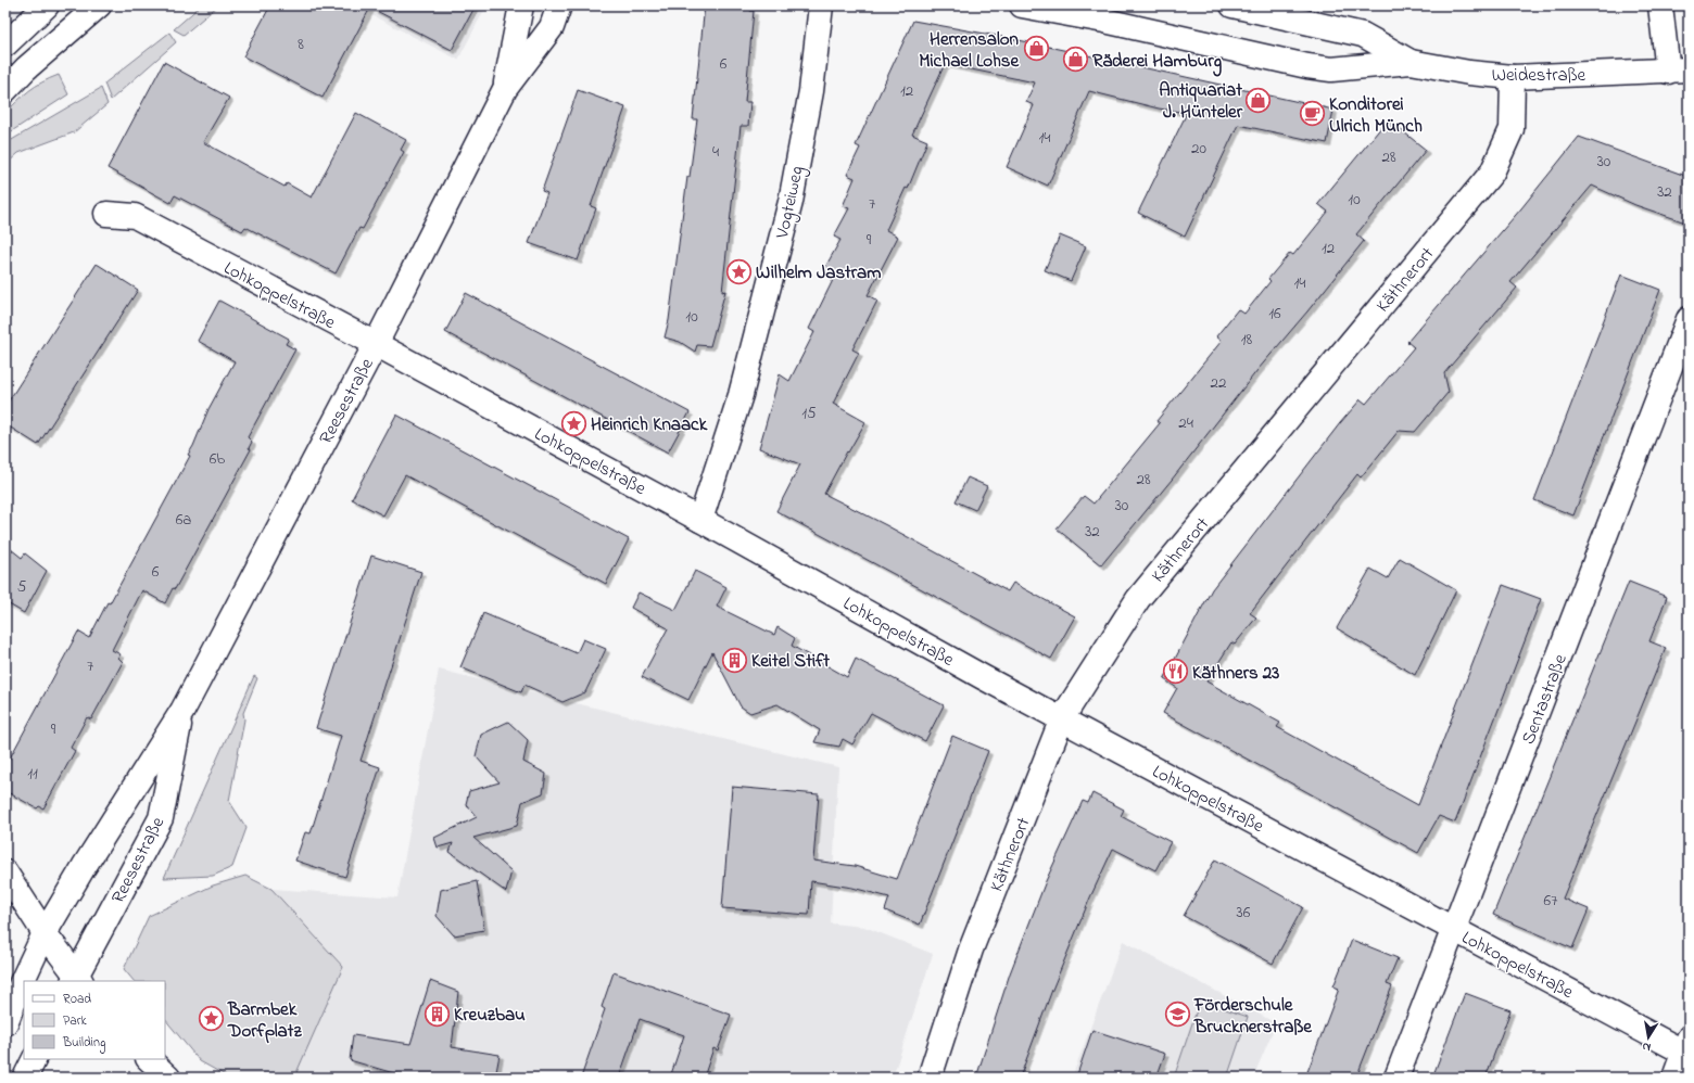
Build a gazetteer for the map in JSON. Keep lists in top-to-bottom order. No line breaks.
{"streets":{"street":["Weidestraße","Vogteiweg","Käthnerort","Lohkoppelstraße","Reesestraße","Sentastraße"]},"crossings":[["Weidestraße","Käthnerort"],["Vogteiweg","Lohkoppelstraße"],["Käthnerort","Lohkoppelstraße"],["Lohkoppelstraße","Reesestraße"],["Lohkoppelstraße","Sentastraße"]],"places":{"shop":["Herrensalon Michael Lohse","Räderei Hamburg","Antiquariat J. Hünteler"],"cafe":["Konditorei Ulrich Münch"],"place":["Wilhelm Jastram","Heinrich Knaack","Barmbek Dorfplatz"],"building":["Keitel Stift","Kreuzbau"],"restaurant":["Käthners 23"],"school or university":["Förderschule Brucknerstraße"]},"house_numbers":["8","6","12","14","20","4","28","30","32","10","7","9","12","14","16","10","18","22","15","24","6b","28","30","6a","32","6","5","7","9","11","67","36"],"legend":["Road","Park","Building"],"north":"bottom"}
